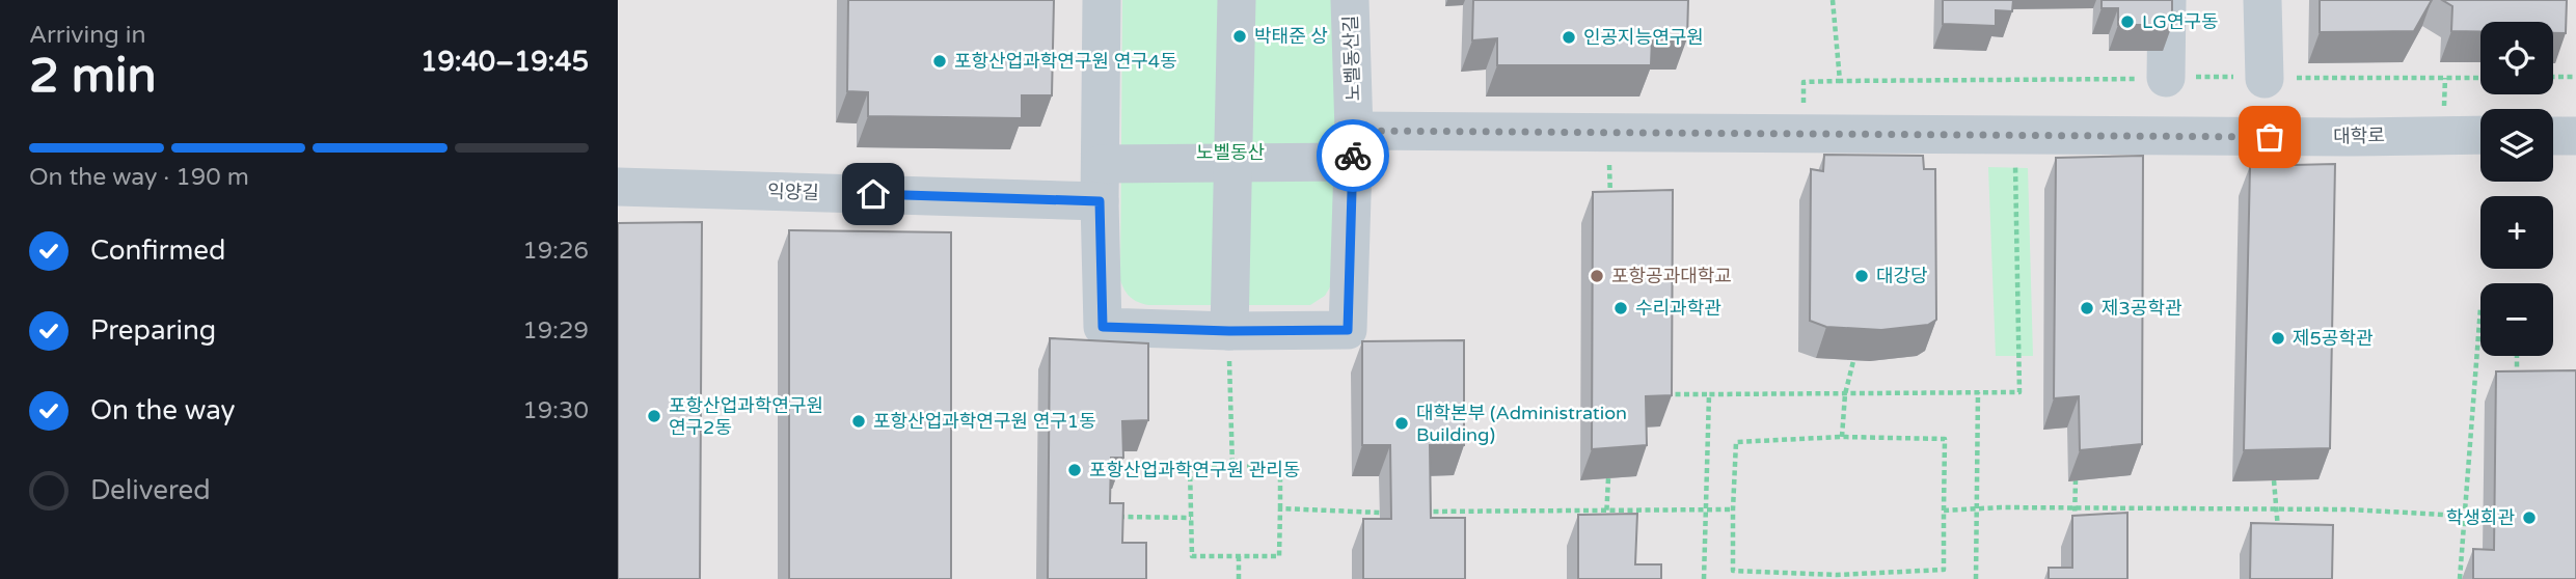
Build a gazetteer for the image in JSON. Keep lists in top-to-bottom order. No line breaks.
{"streets":{"street":["노벨동산길","대학로","익양길"]},"crossings":[["노벨동산길","대학로"],["노벨동산길","익양길"]],"parks":["노벨동산"],"places":["LG연구동","박태준 상","인공지능연구원","포항산업과학연구원 연구4동","포항공과대학교","대강당","수리과학관","제3공학관","제5공학관","포항산업과학연구원 연구2동","포항산업과학연구원 연구1동","대학본부 (Administration Building)","포항산업과학연구원 관리동","학생회관"],"page":{"heading":["2 min","Arriving in","19:40–19:45"],"map_buttons":["+","−"],"bar":"On the way · 190 m","list":[["Confirmed","19:26"],["Preparing","19:29"],["On the way","19:30"],"Delivered"]}}
